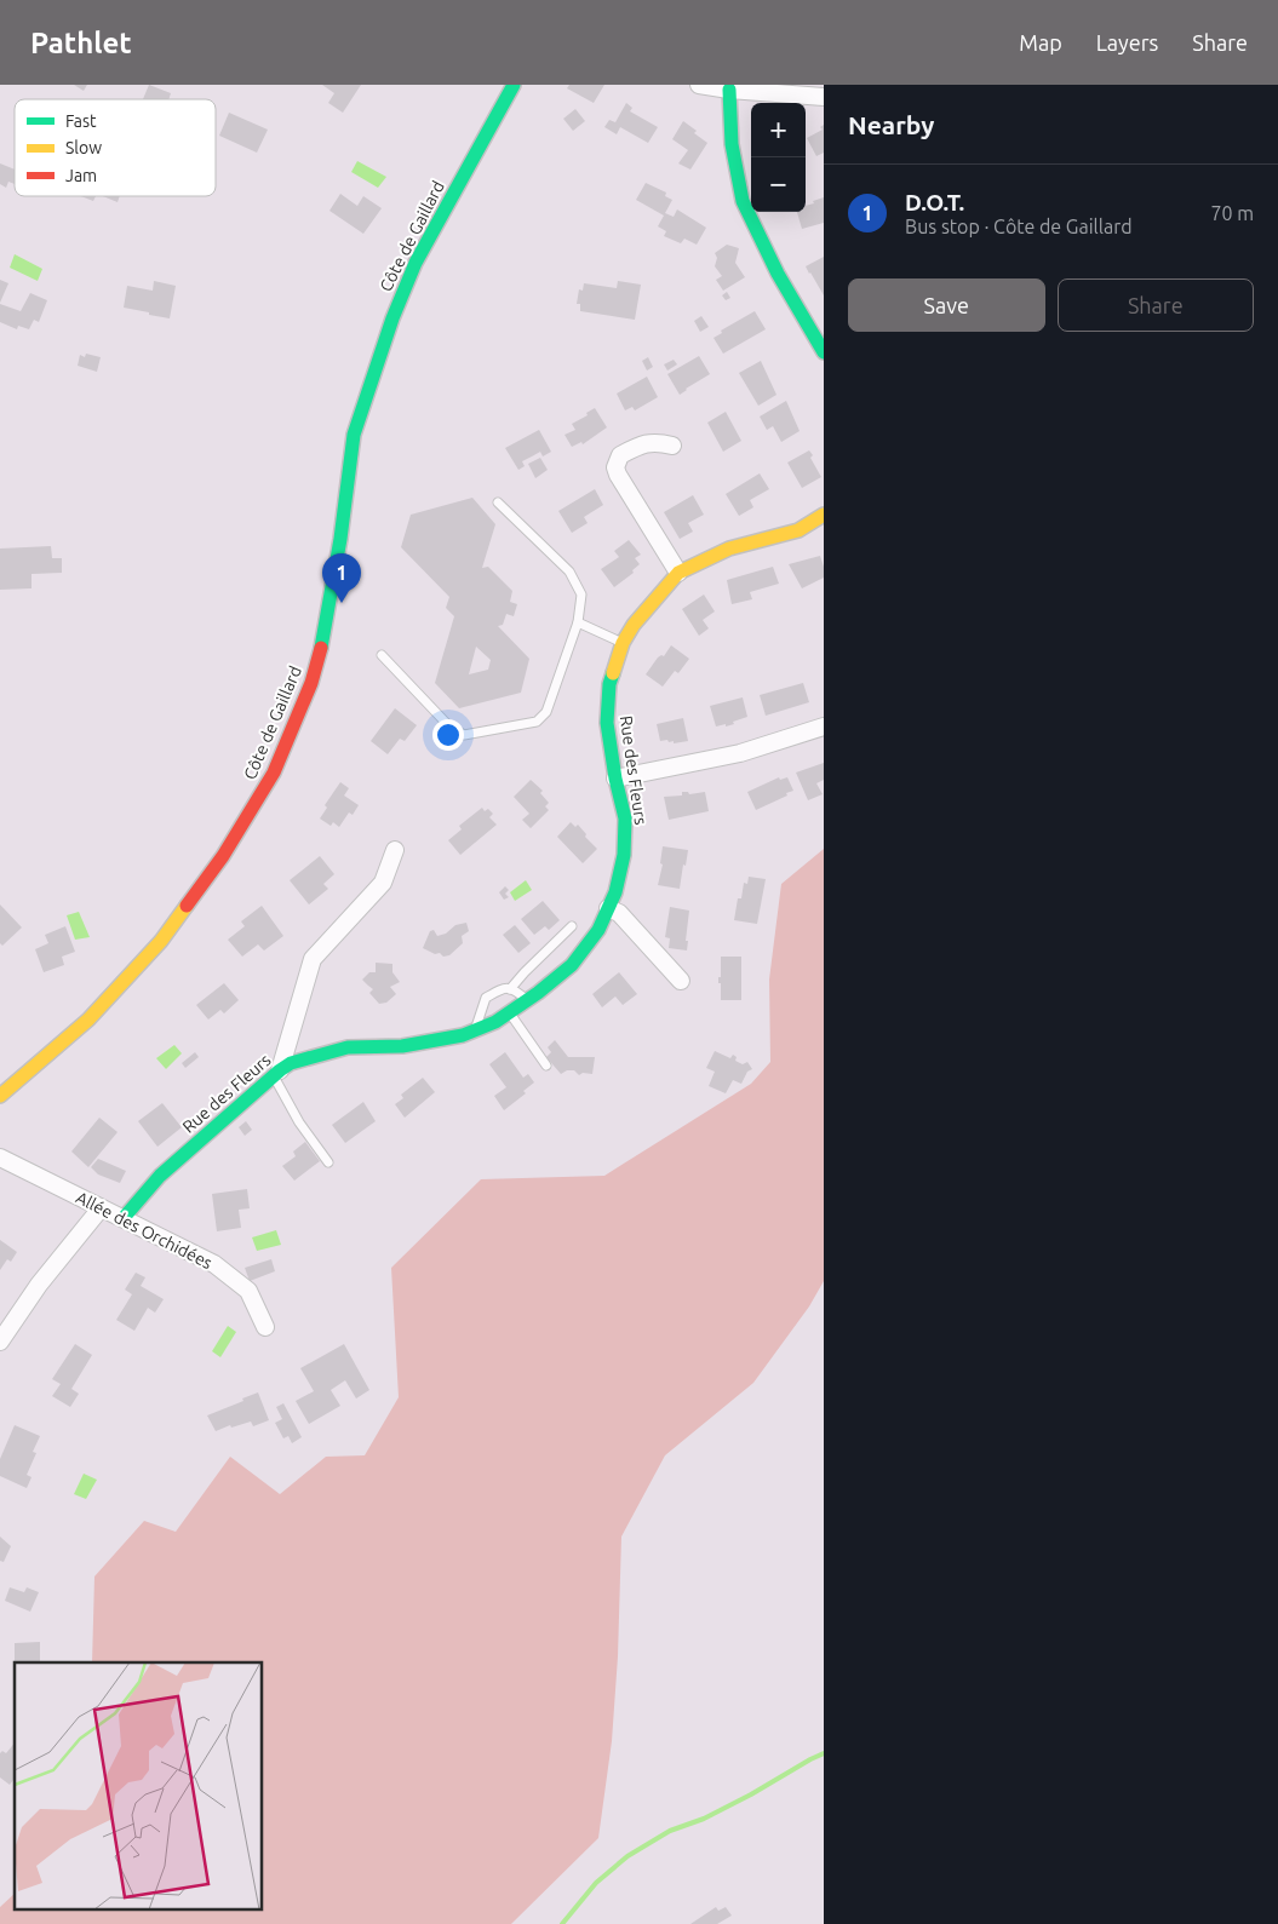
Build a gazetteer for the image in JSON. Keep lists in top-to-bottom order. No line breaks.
{"streets":{"street":["Côte de Gaillard","Rue des Fleurs","Allée des Orchidées"]},"crossings":[["Rue des Fleurs","Allée des Orchidées"]],"legend":["Fast","Slow","Jam"],"page":{"header":"Pathlet","nav":["Map","Layers","Share"],"heading":"Nearby","map_buttons":["+","−"],"list":[{"mark":"1","name":"D.O.T.","note":"Bus stop · Côte de Gaillard","value":"70 m"}],"buttons":["Save","Share"],"pins":"1"}}
